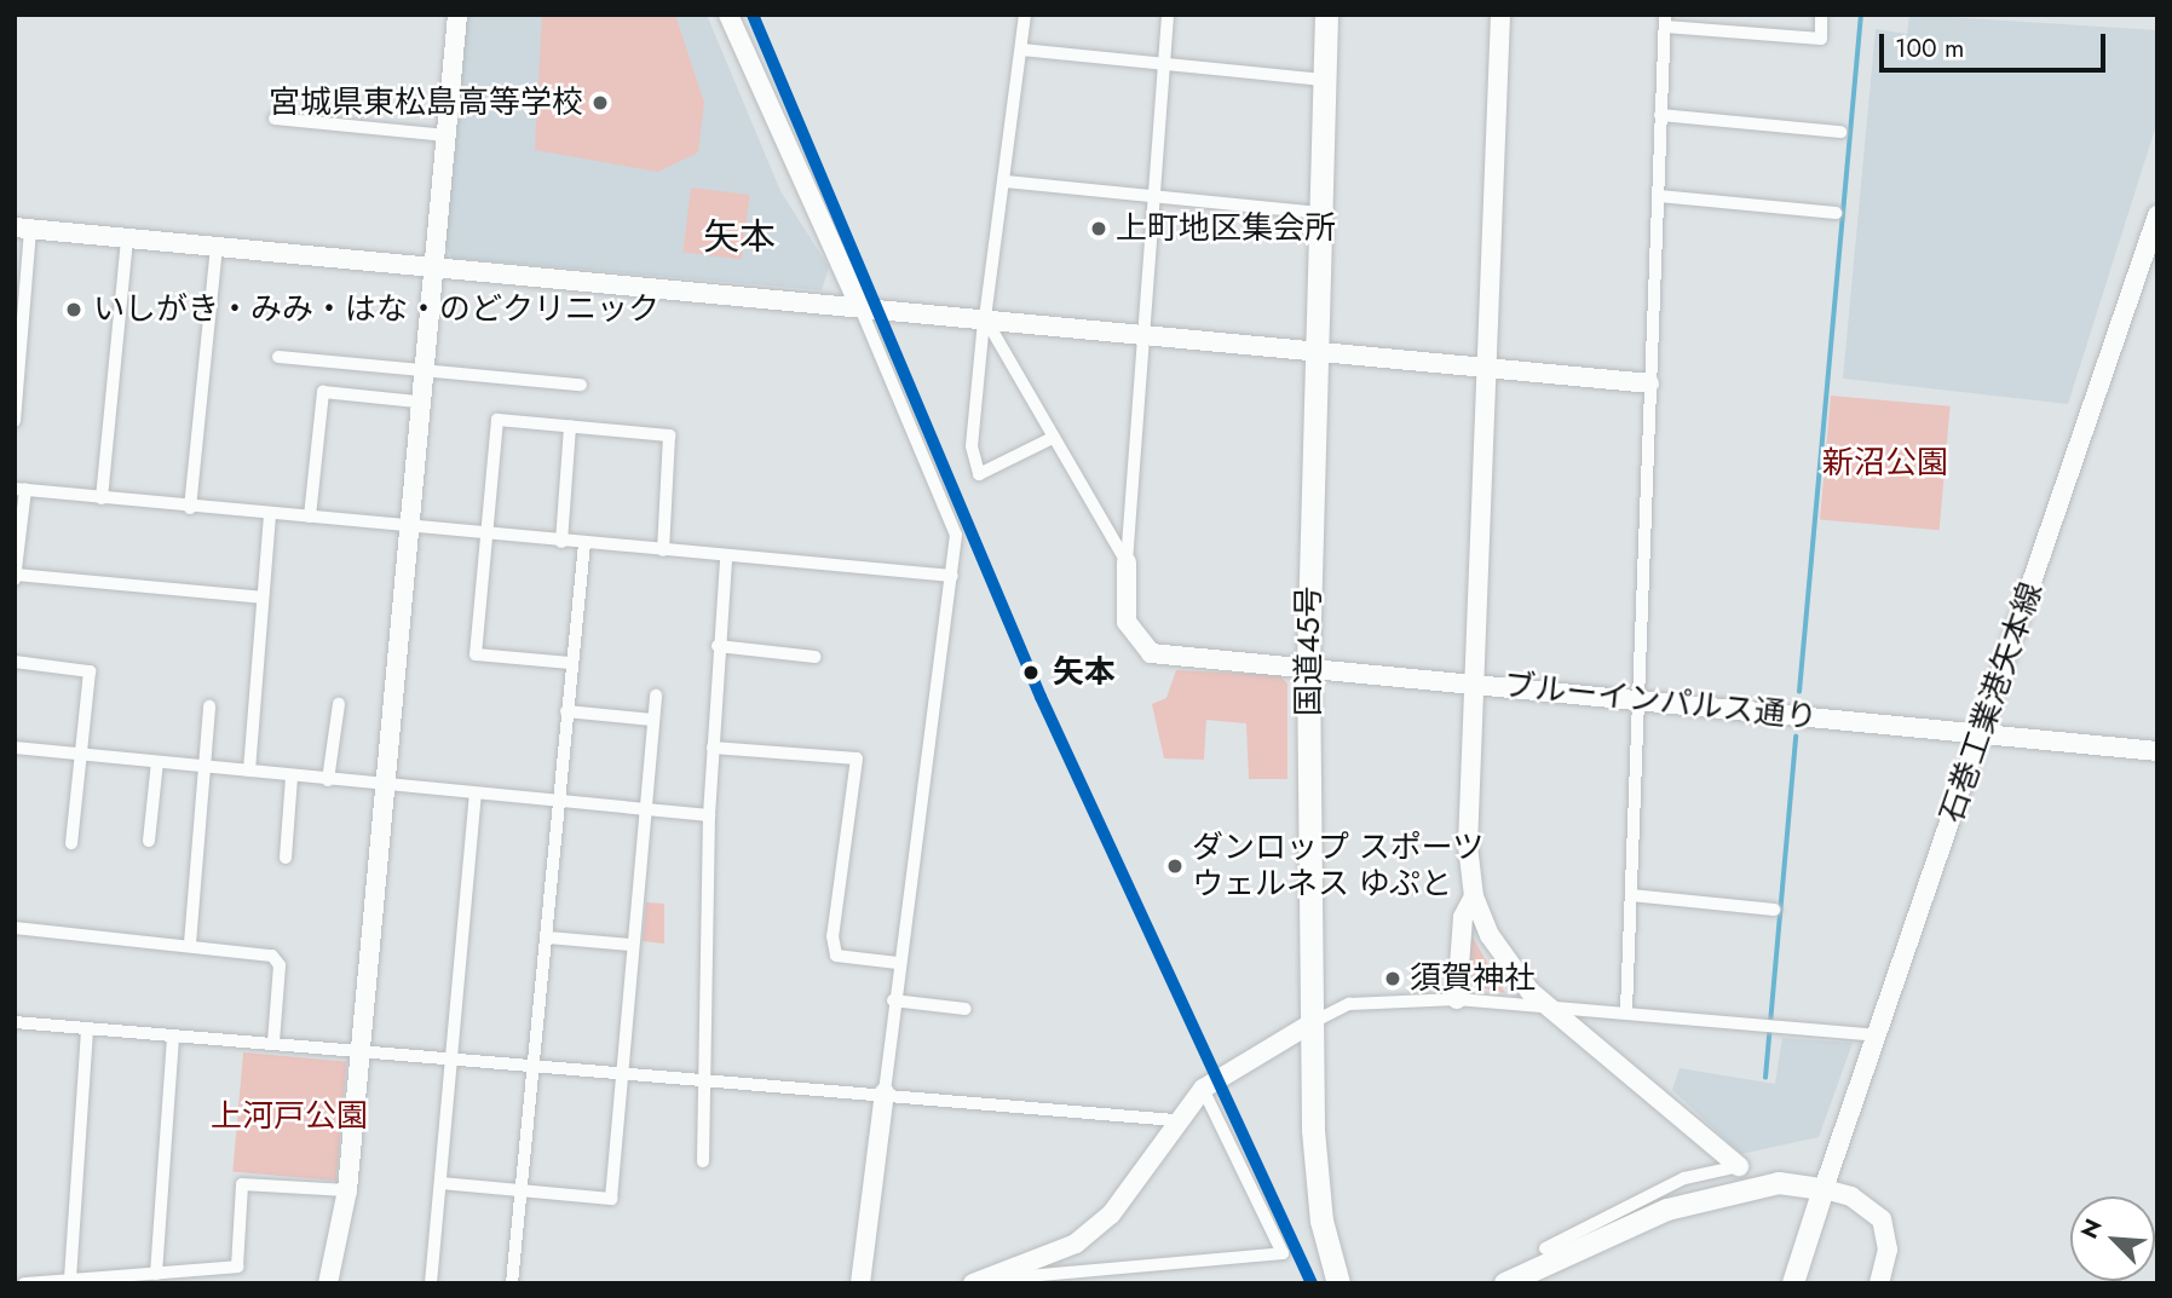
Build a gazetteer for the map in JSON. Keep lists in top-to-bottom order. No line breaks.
{"streets":{"highway":["国道45号"],"street":["ブルーインパルス通り","石巻工業港矢本線"]},"crossings":[["国道45号","ブルーインパルス通り"],["ブルーインパルス通り","石巻工業港矢本線"]],"districts":["矢本"],"parks":["新沼公園","上河戸公園"],"places":["宮城県東松島高等学校","上町地区集会所","いしがき・みみ・はな・のどクリニック","矢本","ダンロップ スポーツ ウェルネス ゆぷと","須賀神社"],"scale_bar":"100 m","north":"top left"}
